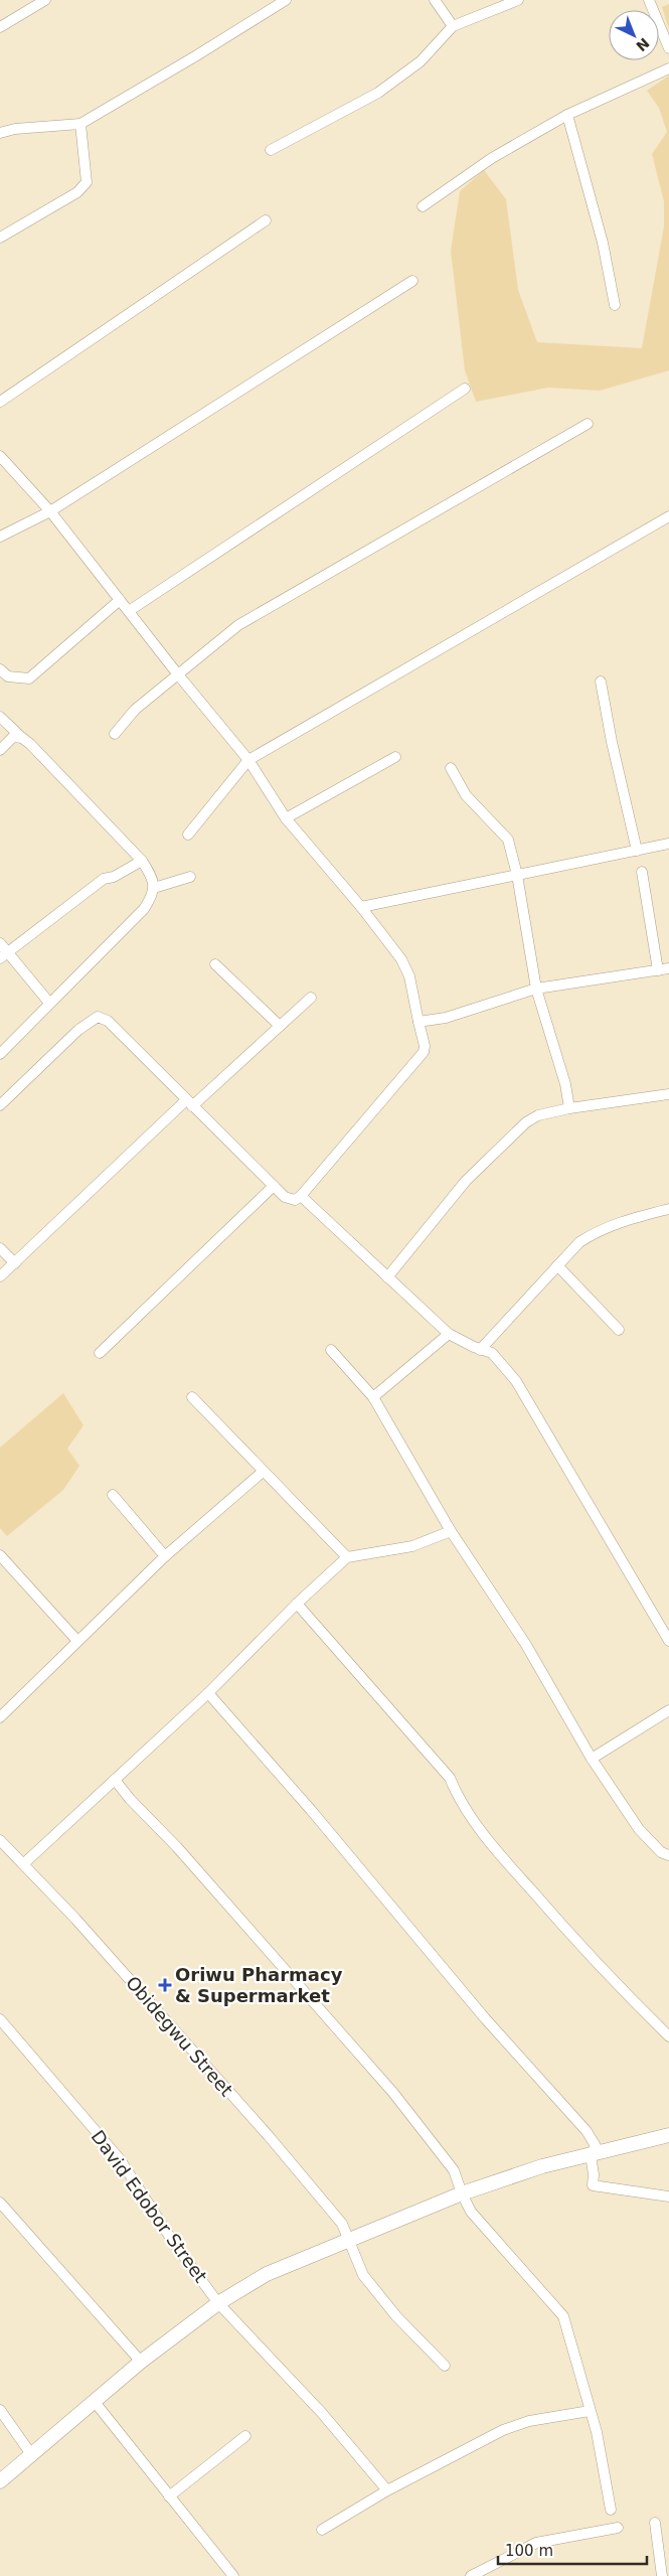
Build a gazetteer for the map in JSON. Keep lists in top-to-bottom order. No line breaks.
{"streets":{"street":["Obidegwu Street","David Edobor Street"]},"places":{"health":["Oriwu Pharmacy & Supermarket"]},"scale_bar":"100 m","north":"bottom right"}
